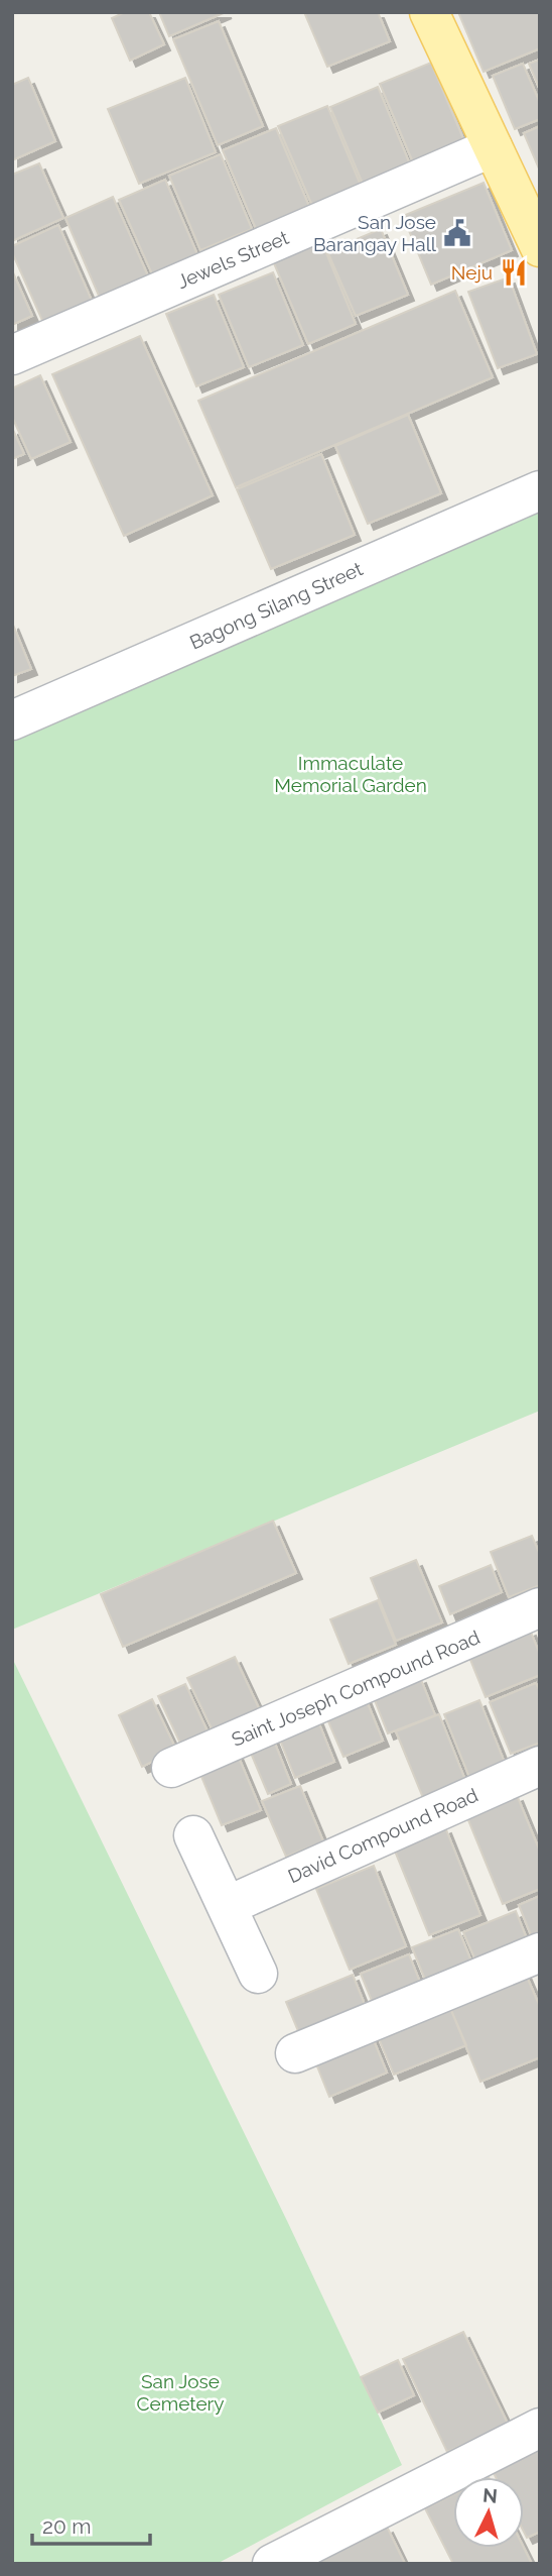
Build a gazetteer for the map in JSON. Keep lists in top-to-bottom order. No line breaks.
{"streets":{"street":["Jewels Street","Bagong Silang Street","Saint Joseph Compound Road","David Compound Road"]},"parks":["Immaculate Memorial Garden","San Jose Cemetery"],"places":{"public building":["San Jose Barangay Hall"],"restaurant":["Neju"]},"scale_bar":"20 m","north":"top"}
